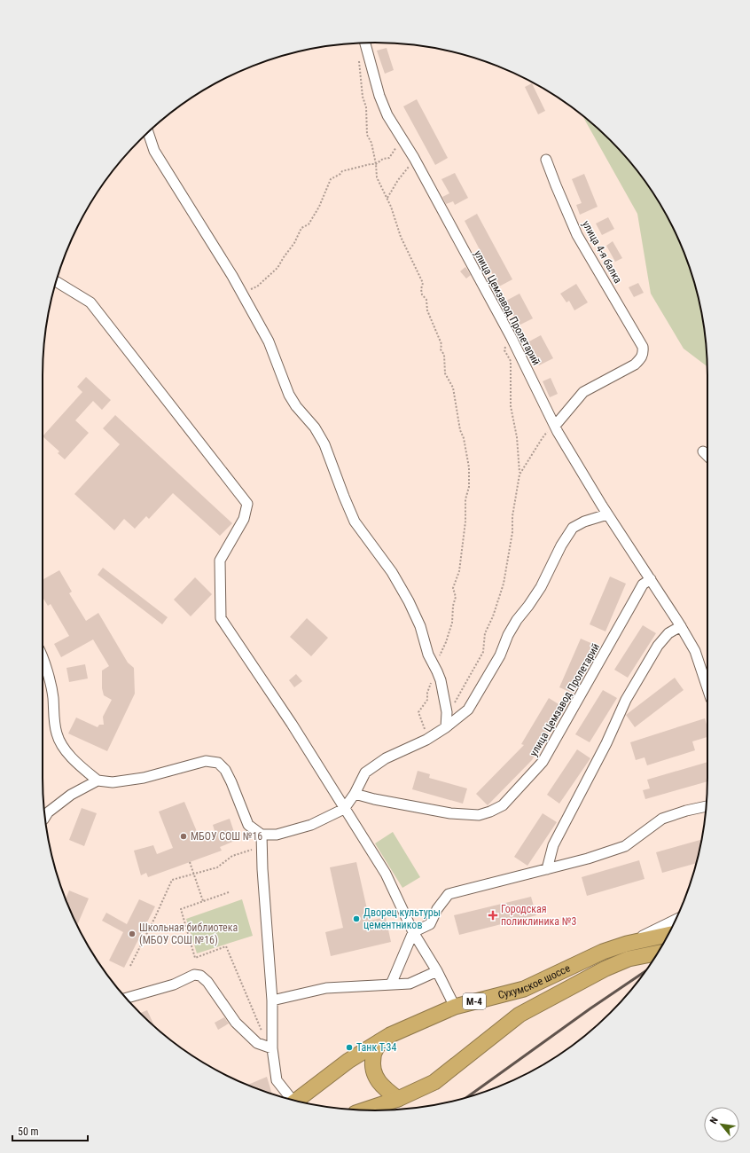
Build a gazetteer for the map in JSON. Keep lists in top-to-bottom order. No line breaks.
{"streets":{"highway":["Сухумское шоссе","М-4"],"street":["улица 4-я балка","улица Цемзавод Пролетарий"]},"crossings":[["улица 4-я балка","улица Цемзавод Пролетарий"]],"places":{"other":["МБОУ СОШ №16","Дворец культуры цементников","Школьная библиотека (МБОУ СОШ №16)","Танк Т-34"],"health":["Городская поликлиника №3"]},"scale_bar":"50 m","north":"top left"}
